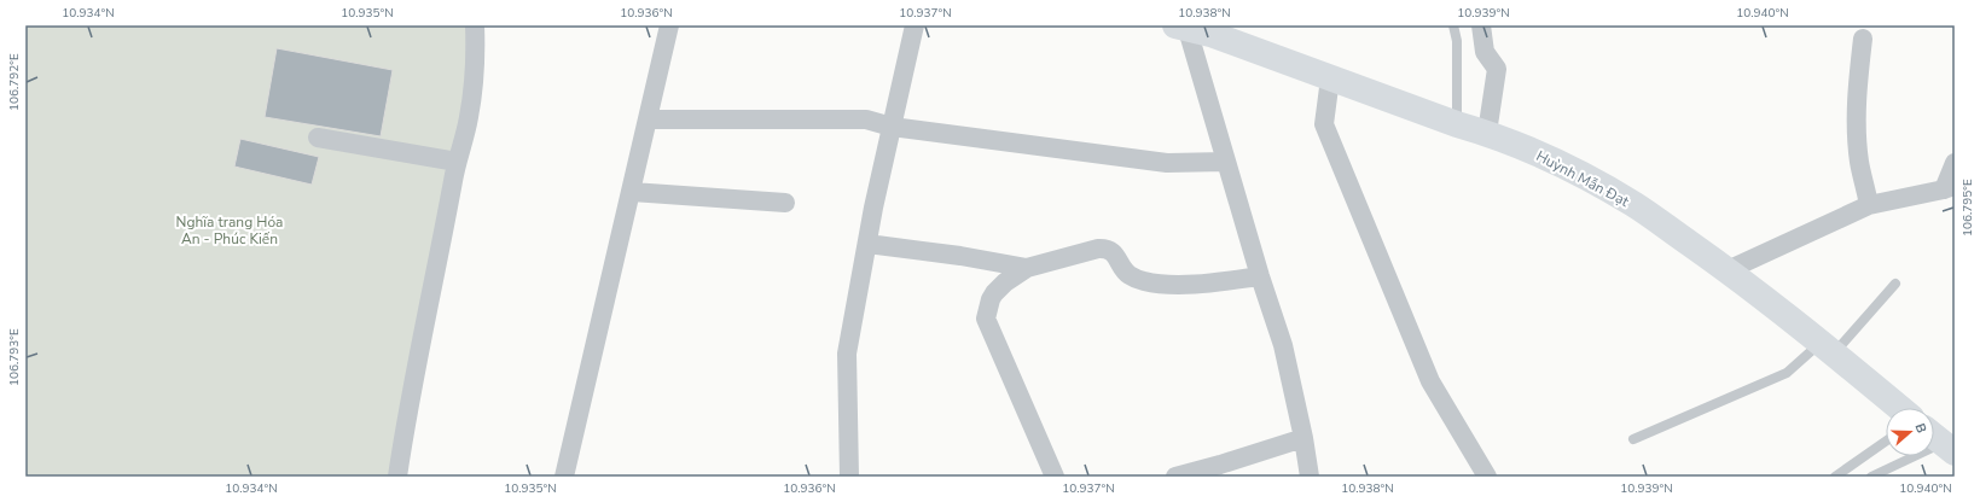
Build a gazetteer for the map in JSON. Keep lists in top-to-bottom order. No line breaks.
{"streets":{"main road":["Huỳnh Mẫn Đạt"]},"parks":["Nghĩa trang Hóa An - Phúc Kiến"],"north":"right","coordinates":["10.934°N","10.935°N","10.936°N","10.937°N","10.938°N","10.939°N","10.940°N","106.792°E","106.795°E","106.793°E"]}
